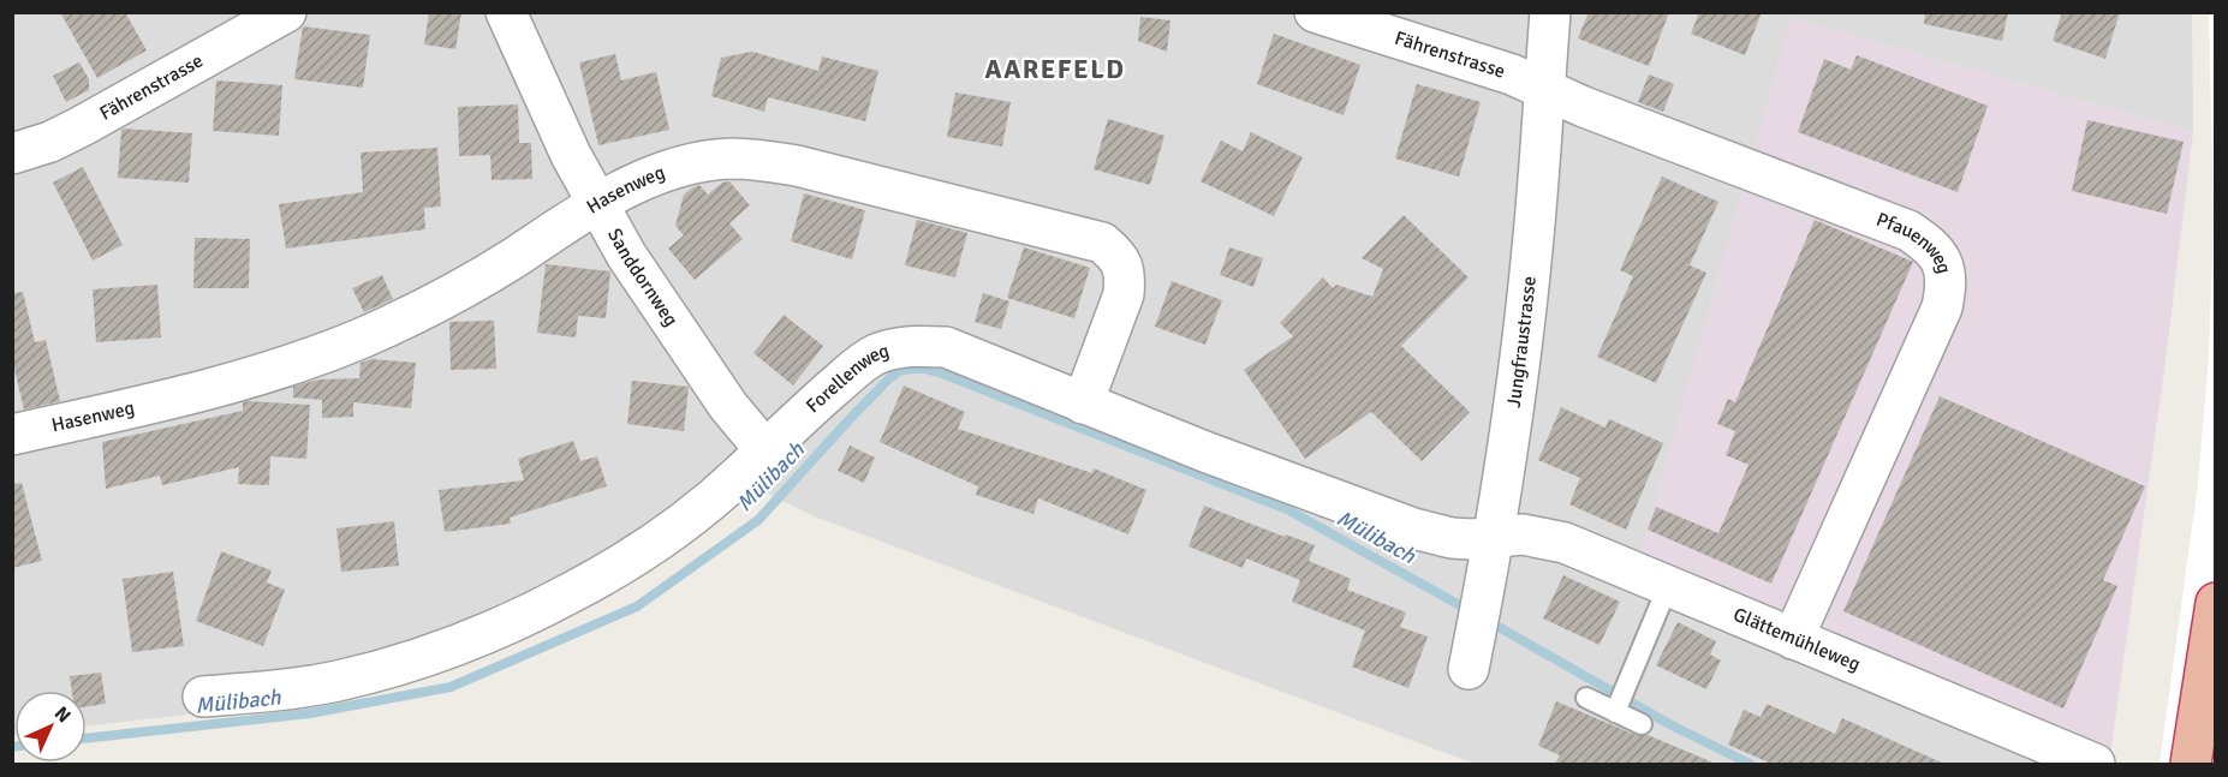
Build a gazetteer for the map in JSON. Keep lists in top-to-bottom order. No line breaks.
{"streets":{"street":["Fährenstrasse","Hasenweg","Pfauenweg","Sanddornweg","Jungfraustrasse","Forellenweg","Glättemühleweg"]},"crossings":[["Fährenstrasse","Pfauenweg"],["Fährenstrasse","Jungfraustrasse"],["Hasenweg","Sanddornweg"],["Hasenweg","Forellenweg"],["Pfauenweg","Jungfraustrasse"],["Pfauenweg","Glättemühleweg"],["Sanddornweg","Forellenweg"],["Jungfraustrasse","Forellenweg"],["Jungfraustrasse","Glättemühleweg"],["Forellenweg","Glättemühleweg"]],"districts":["AAREFELD"],"water":["Mülibach"],"north":"top right"}
